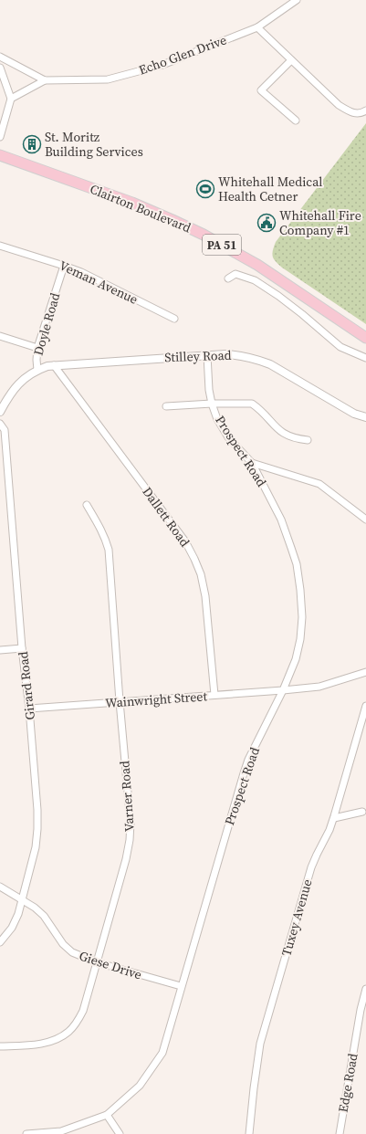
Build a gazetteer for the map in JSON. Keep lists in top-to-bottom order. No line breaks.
{"streets":{"highway":["Clairton Boulevard","PA 51"],"street":["Echo Glen Drive","Veman Avenue","Doyle Road","Stilley Road","Prospect Road","Dallett Road","Girard Road","Wainwright Street","Varner Road","Tuxey Avenue","Giese Drive","Edge Road"]},"crossings":[["Veman Avenue","Doyle Road"],["Doyle Road","Stilley Road"],["Stilley Road","Prospect Road"],["Stilley Road","Dallett Road"],["Prospect Road","Wainwright Street"],["Prospect Road","Giese Drive"],["Dallett Road","Wainwright Street"],["Girard Road","Wainwright Street"],["Girard Road","Giese Drive"],["Wainwright Street","Varner Road"],["Varner Road","Giese Drive"]],"places":{"building":["St. Moritz Building Services"],"sports":["Whitehall Medical Health Cetner"],"public building":["Whitehall Fire Company #1"]}}
